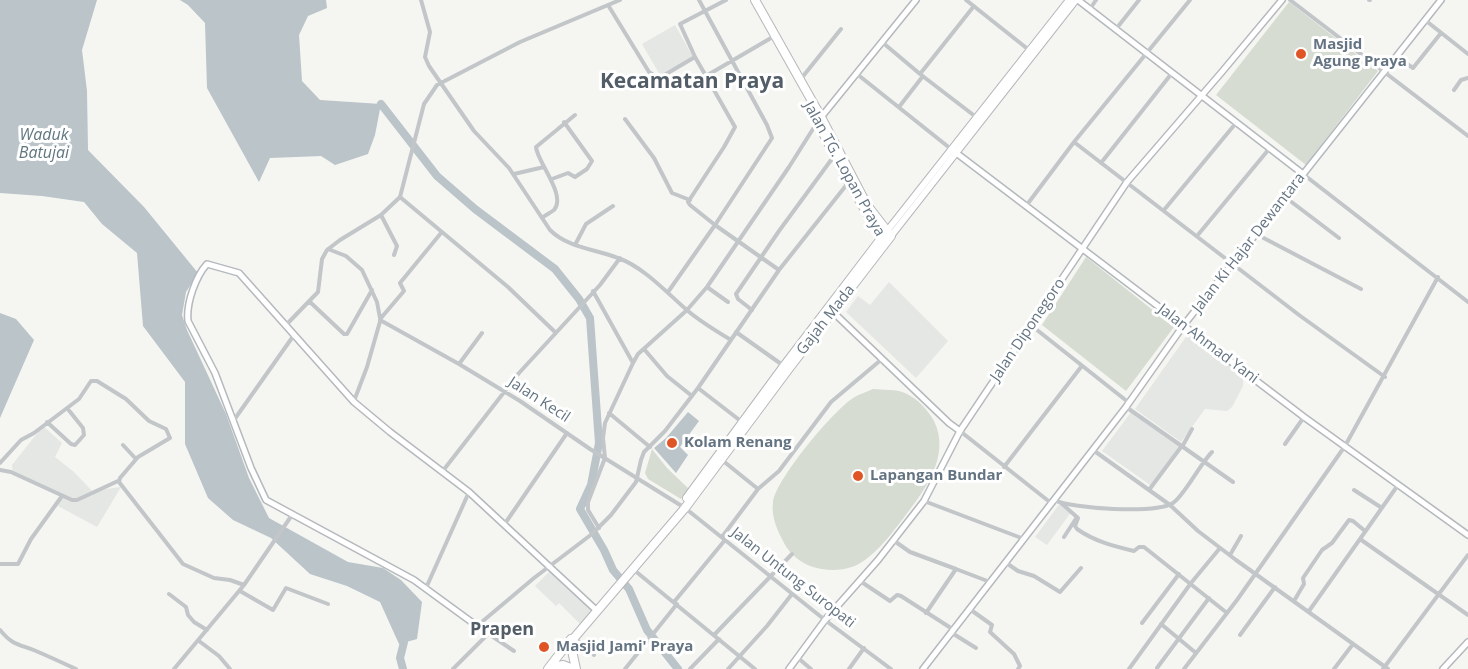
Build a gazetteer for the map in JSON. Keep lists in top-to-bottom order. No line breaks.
{"streets":{"highway":["Jalan TG. Lopan Praya","Gajah Mada"],"street":["Jalan Ki Hajar Dewantara","Jalan Diponegoro","Jalan Ahmad Yani","Jalan Kecil","Jalan Untung Suropati"]},"crossings":[["Jalan TG. Lopan Praya","Gajah Mada"],["Jalan Ki Hajar Dewantara","Jalan Ahmad Yani"],["Gajah Mada","Jalan Ahmad Yani"],["Gajah Mada","Jalan Kecil"],["Gajah Mada","Jalan Untung Suropati"],["Jalan Diponegoro","Jalan Ahmad Yani"],["Jalan Diponegoro","Jalan Untung Suropati"],["Jalan Kecil","Jalan Untung Suropati"]],"districts":["Kecamatan Praya","Prapen"],"water":["Waduk Batujai"],"places":["Masjid Agung Praya","Kolam Renang","Lapangan Bundar","Masjid Jami' Praya"]}
